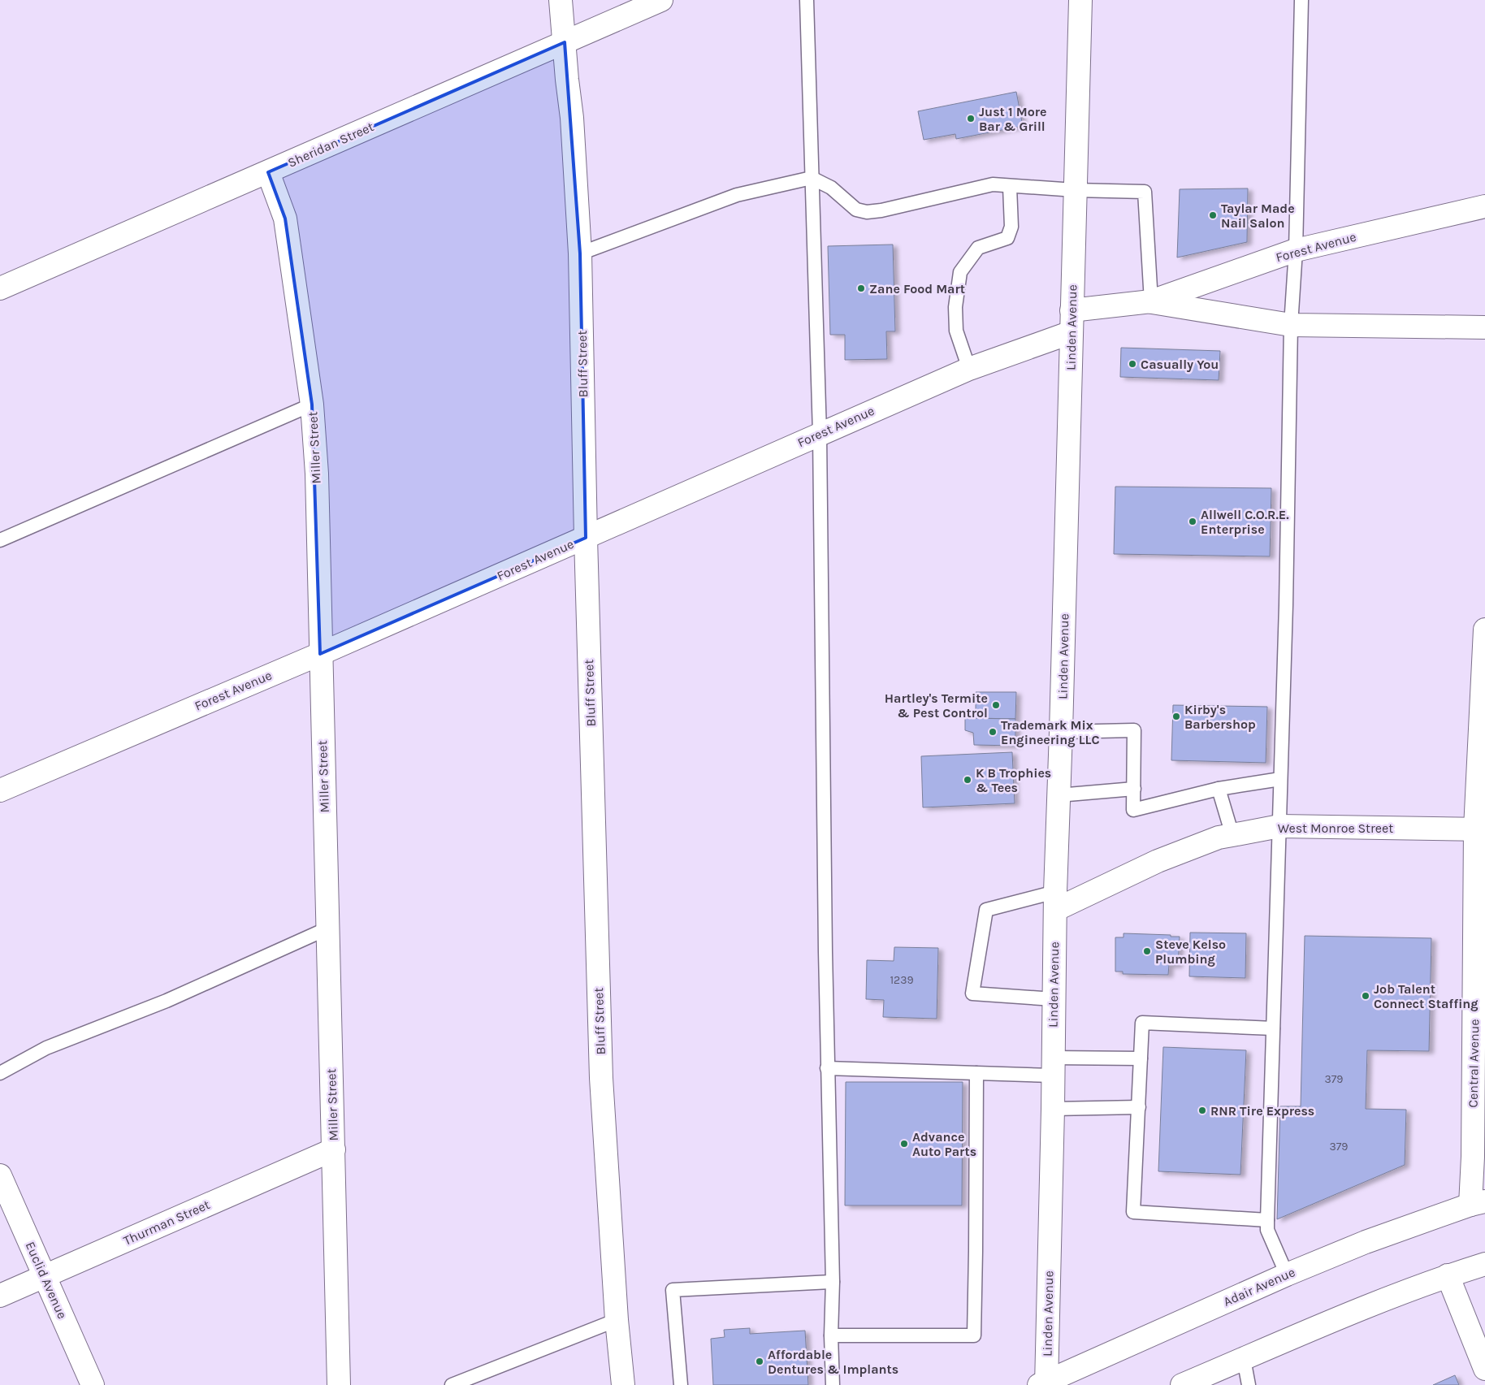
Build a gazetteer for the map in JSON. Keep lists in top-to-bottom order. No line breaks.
{"streets":{"street":["Sheridan Street","Forest Avenue","Linden Avenue","Bluff Street","Miller Street","West Monroe Street","Central Avenue","Thurman Street","Euclid Avenue","Adair Avenue"]},"crossings":[["Sheridan Street","Bluff Street"],["Sheridan Street","Miller Street"],["Forest Avenue","Linden Avenue"],["Forest Avenue","Bluff Street"],["Forest Avenue","Miller Street"],["Linden Avenue","West Monroe Street"],["Linden Avenue","Adair Avenue"],["Miller Street","Thurman Street"],["West Monroe Street","Central Avenue"],["Central Avenue","Adair Avenue"],["Thurman Street","Euclid Avenue"]],"places":["Just 1 More Bar & Grill","Taylar Made Nail Salon","Zane Food Mart","Casually You","Allwell C.O.R.E. Enterprise","Hartley's Termite & Pest Control","Kirby's Barbershop","Trademark Mix Engineering LLC","K B Trophies & Tees","Steve Kelso Plumbing","Job Talent Connect Staffing","RNR Tire Express","Advance Auto Parts","Affordable Dentures & Implants"],"house_numbers":["1239","379","379"]}
